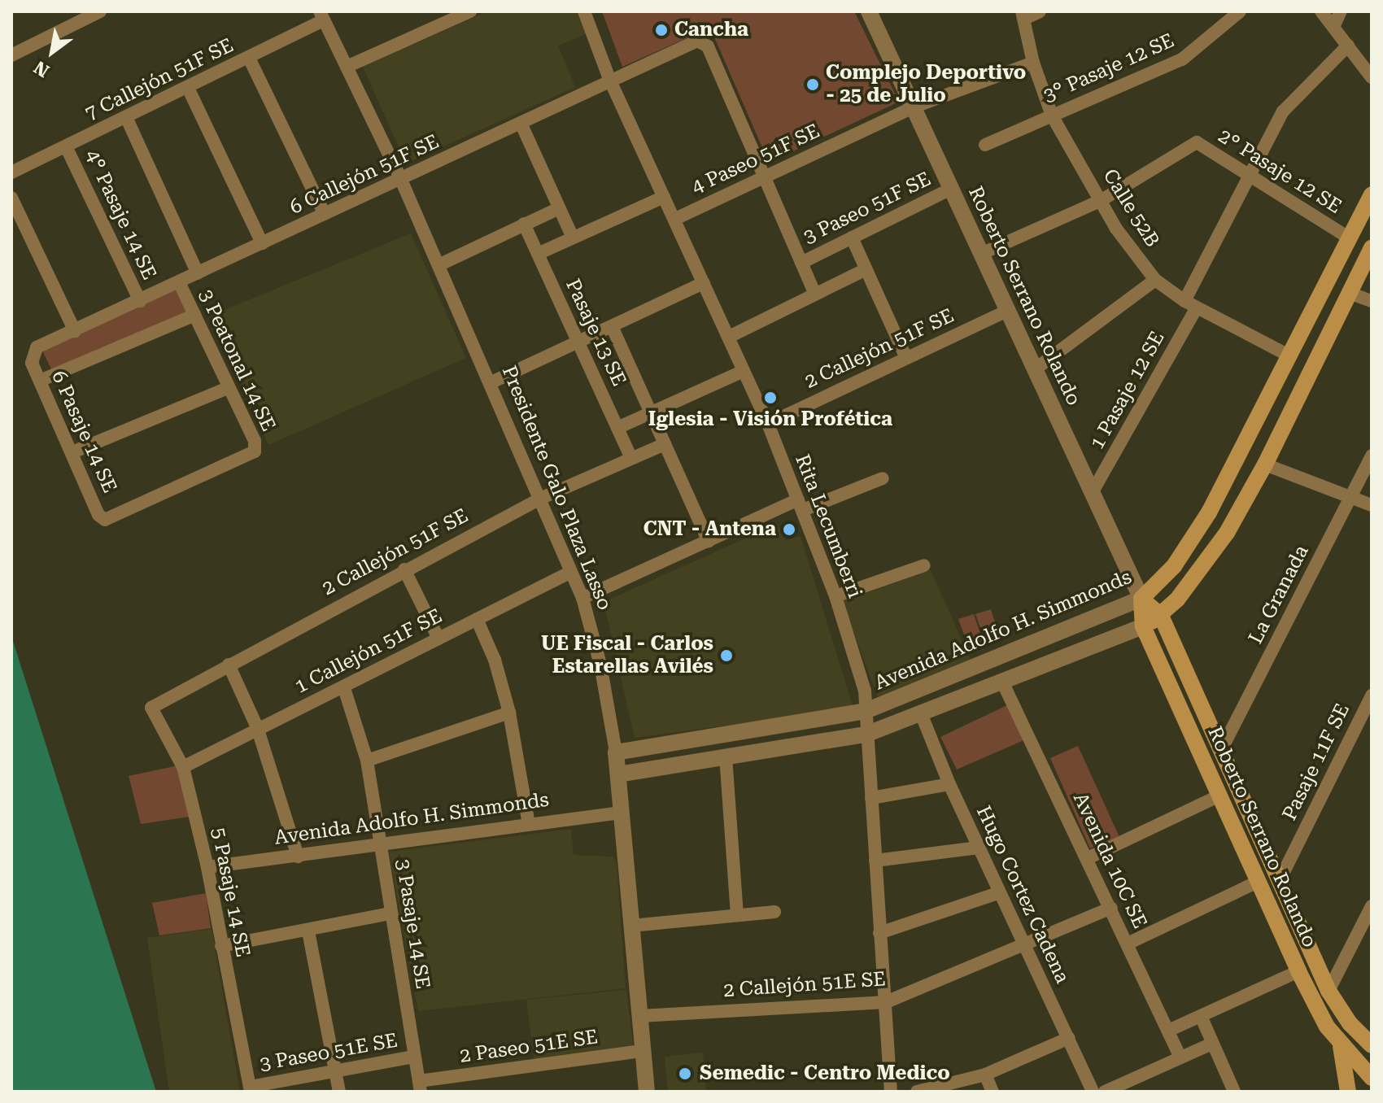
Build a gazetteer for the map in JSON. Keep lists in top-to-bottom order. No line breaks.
{"streets":{"main road":["Roberto Serrano Rolando","Avenida Adolfo H. Simmonds"],"street":["3° Pasaje 12 SE","7 Callejón 51F SE","4 Paseo 51F SE","2° Pasaje 12 SE","6 Callejón 51F SE","3 Paseo 51F SE","Calle 52B","4° Pasaje 14 SE","Pasaje 13 SE","2 Callejón 51F SE","3 Peatonal 14 SE","1 Pasaje 12 SE","6 Pasaje 14 SE","Presidente Galo Plaza Lasso","Rita Lecumberri","La Granada","1 Callejón 51F SE","Pasaje 11F SE","Avenida 10C SE","5 Pasaje 14 SE","Hugo Cortez Cadena","3 Pasaje 14 SE","2 Callejón 51E SE","2 Paseo 51E SE","3 Paseo 51E SE"]},"crossings":[["3° Pasaje 12 SE","Calle 52B"],["7 Callejón 51F SE","4° Pasaje 14 SE"],["7 Callejón 51F SE","Presidente Galo Plaza Lasso"],["4 Paseo 51F SE","6 Callejón 51F SE"],["4 Paseo 51F SE","Calle 52B"],["4 Paseo 51F SE","Roberto Serrano Rolando"],["4 Paseo 51F SE","Rita Lecumberri"],["2° Pasaje 12 SE","Calle 52B"],["2° Pasaje 12 SE","Roberto Serrano Rolando"],["2° Pasaje 12 SE","1 Pasaje 12 SE"],["2° Pasaje 12 SE","Avenida Adolfo H. Simmonds"],["6 Callejón 51F SE","4° Pasaje 14 SE"],["6 Callejón 51F SE","3 Peatonal 14 SE"],["6 Callejón 51F SE","6 Pasaje 14 SE"],["6 Callejón 51F SE","Presidente Galo Plaza Lasso"],["6 Callejón 51F SE","Rita Lecumberri"],["3 Paseo 51F SE","Roberto Serrano Rolando"],["Calle 52B","1 Pasaje 12 SE"],["Calle 52B","Avenida Adolfo H. Simmonds"],["Roberto Serrano Rolando","2 Callejón 51F SE"],["Roberto Serrano Rolando","1 Pasaje 12 SE"],["Roberto Serrano Rolando","La Granada"],["Roberto Serrano Rolando","Avenida Adolfo H. Simmonds"],["Roberto Serrano Rolando","Pasaje 11F SE"],["Pasaje 13 SE","2 Callejón 51F SE"],["2 Callejón 51F SE","Presidente Galo Plaza Lasso"],["2 Callejón 51F SE","Rita Lecumberri"],["2 Callejón 51F SE","5 Pasaje 14 SE"],["3 Peatonal 14 SE","6 Pasaje 14 SE"],["Presidente Galo Plaza Lasso","Avenida Adolfo H. Simmonds"],["Presidente Galo Plaza Lasso","1 Callejón 51F SE"],["Presidente Galo Plaza Lasso","2 Callejón 51E SE"],["Presidente Galo Plaza Lasso","2 Paseo 51E SE"],["Rita Lecumberri","Avenida Adolfo H. Simmonds"],["Rita Lecumberri","2 Callejón 51E SE"],["Avenida Adolfo H. Simmonds","5 Pasaje 14 SE"],["Avenida Adolfo H. Simmonds","3 Pasaje 14 SE"],["1 Callejón 51F SE","5 Pasaje 14 SE"],["1 Callejón 51F SE","3 Pasaje 14 SE"],["Avenida 10C SE","2 Callejón 51E SE"],["5 Pasaje 14 SE","3 Paseo 51E SE"],["Hugo Cortez Cadena","2 Callejón 51E SE"],["3 Pasaje 14 SE","2 Paseo 51E SE"],["3 Pasaje 14 SE","3 Paseo 51E SE"]],"places":["Cancha","Complejo Deportivo - 25 de Julio","Iglesia - Visión Profética","CNT - Antena","UE Fiscal - Carlos Estarellas Avilés","Semedic - Centro Medico"],"north":"bottom left"}
